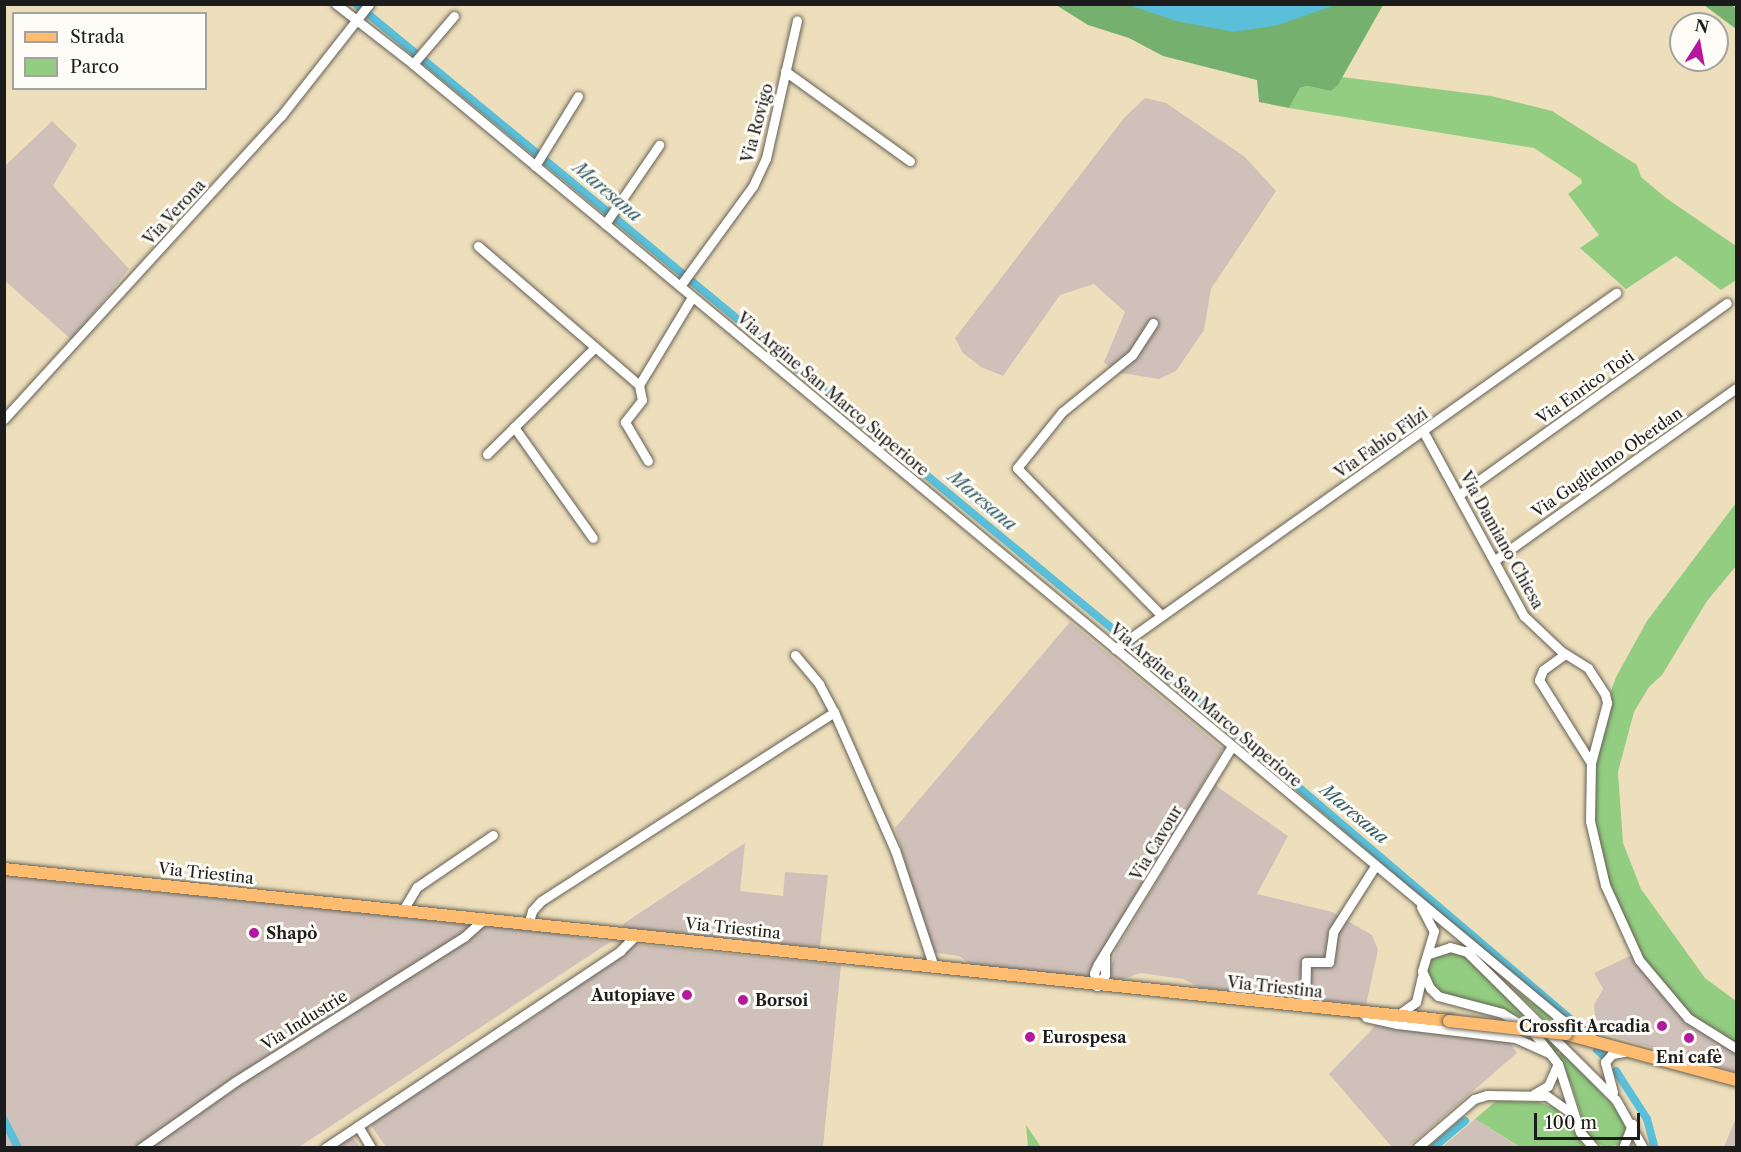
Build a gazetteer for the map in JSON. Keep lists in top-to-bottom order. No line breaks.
{"streets":{"main road":["Via Triestina"],"street":["Via Rovigo","Via Verona","Via Enrico Toti","Via Argine San Marco Superiore","Via Fabio Filzi","Via Guglielmo Oberdan","Via Damiano Chiesa","Via Cavour","Via Industrie"]},"crossings":[["Via Rovigo","Via Argine San Marco Superiore"],["Via Verona","Via Argine San Marco Superiore"],["Via Enrico Toti","Via Damiano Chiesa"],["Via Argine San Marco Superiore","Via Fabio Filzi"],["Via Argine San Marco Superiore","Via Cavour"],["Via Fabio Filzi","Via Damiano Chiesa"],["Via Guglielmo Oberdan","Via Damiano Chiesa"],["Via Cavour","Via Triestina"],["Via Triestina","Via Industrie"]],"water":["Maresana"],"places":["Shapò","Autopiave","Borsoi","Crossfit Arcadia","Eurospesa","Eni cafè"],"legend":["Strada","Parco"],"scale_bar":"100 m","north":"top"}
